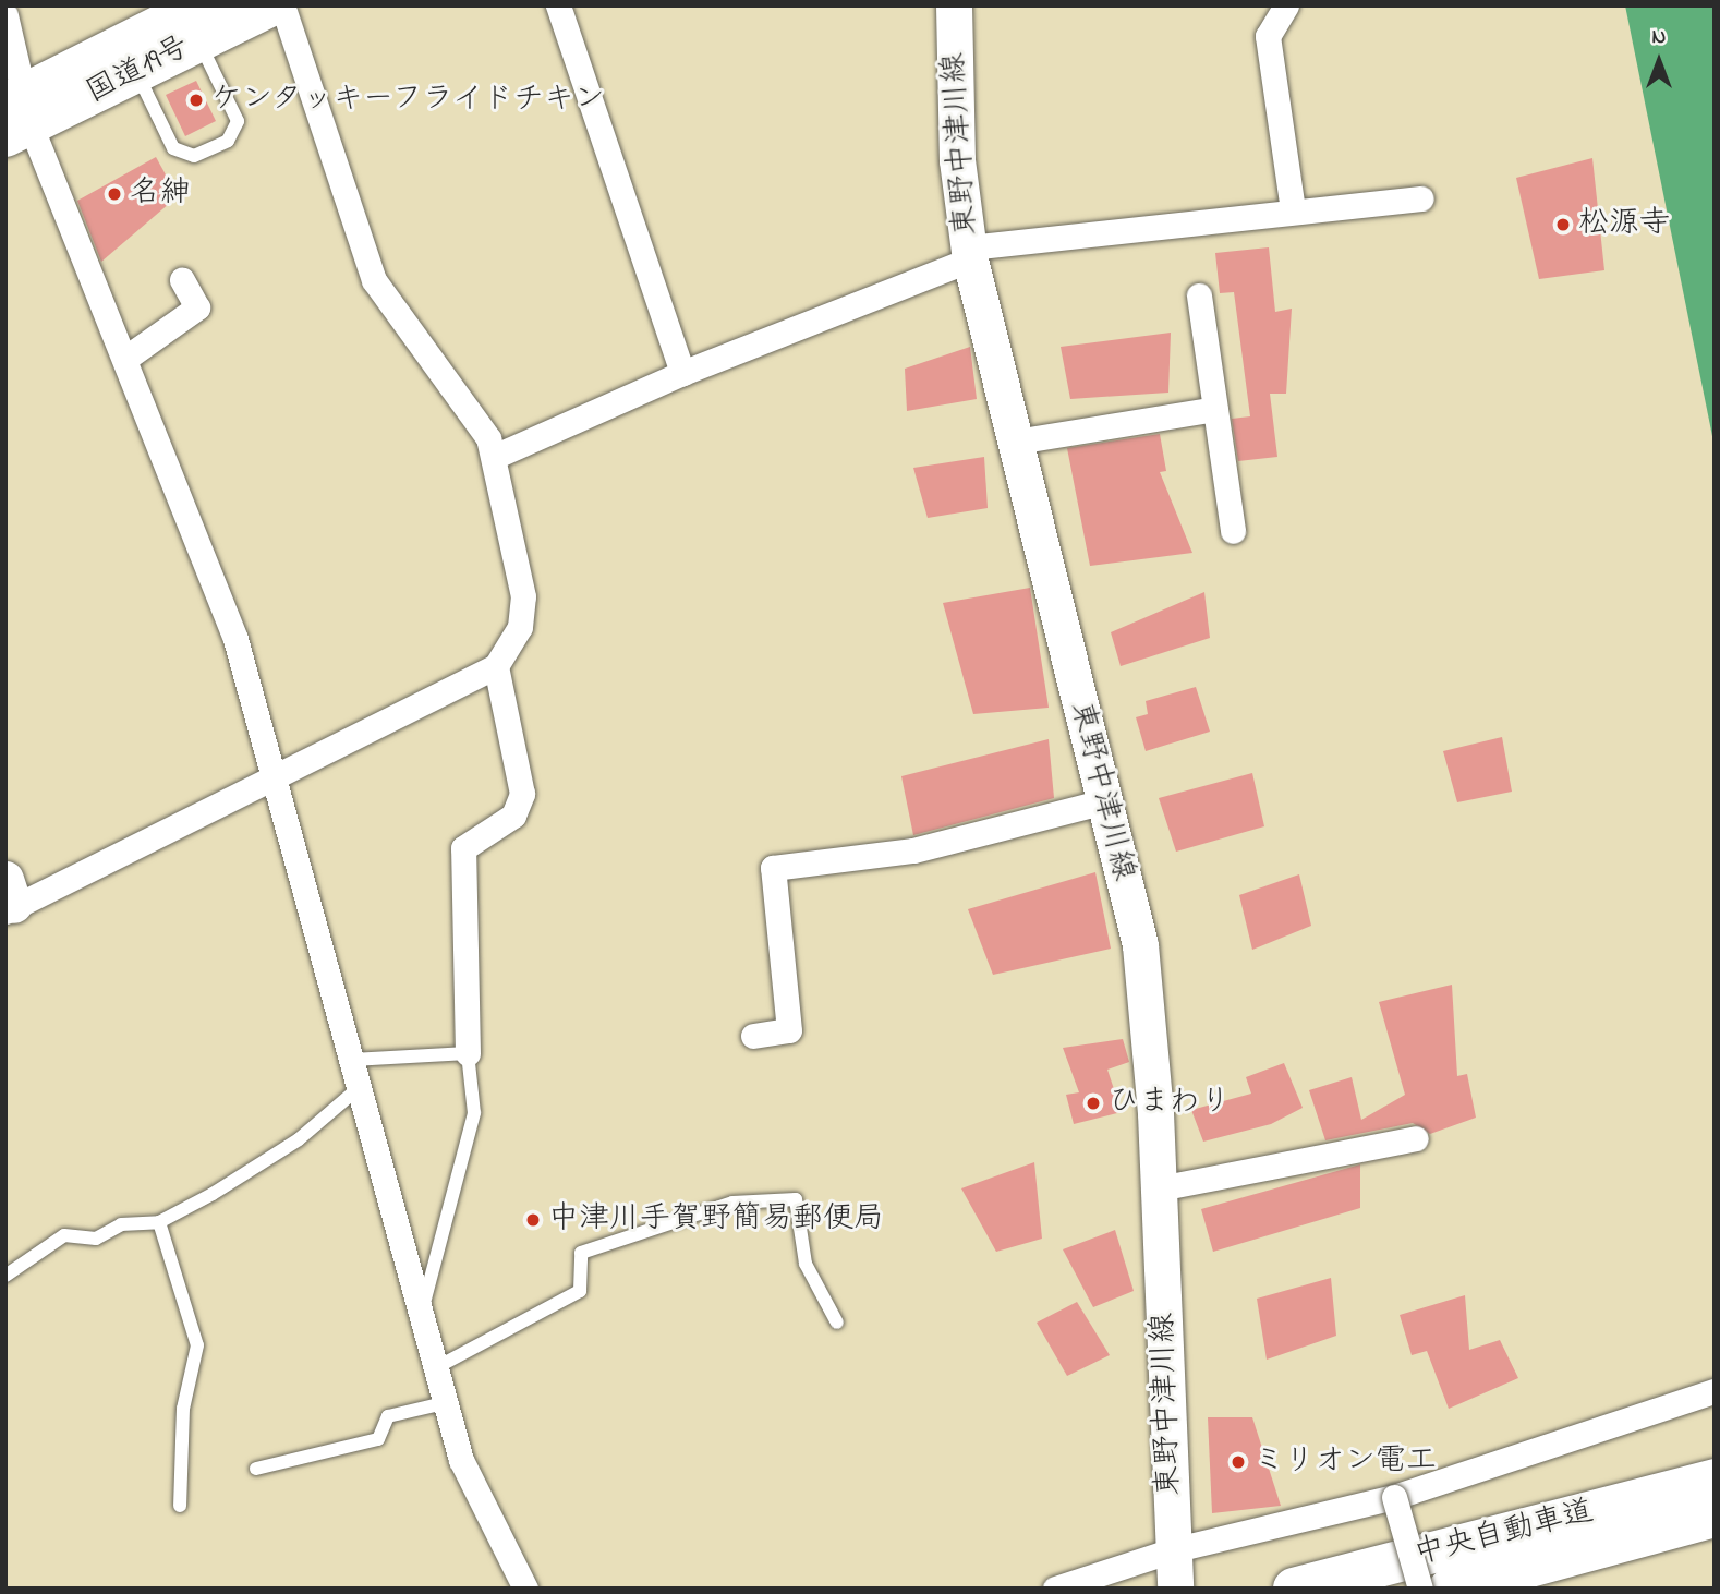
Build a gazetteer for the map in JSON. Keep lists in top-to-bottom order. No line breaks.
{"streets":{"highway":["国道19号","中央自動車道"],"main road":["東野中津川線"]},"places":["ケンタッキーフライドチキン","名紳","松源寺","ひまわり","中津川手賀野簡易郵便局","ミリオン電工"],"north":"top"}
